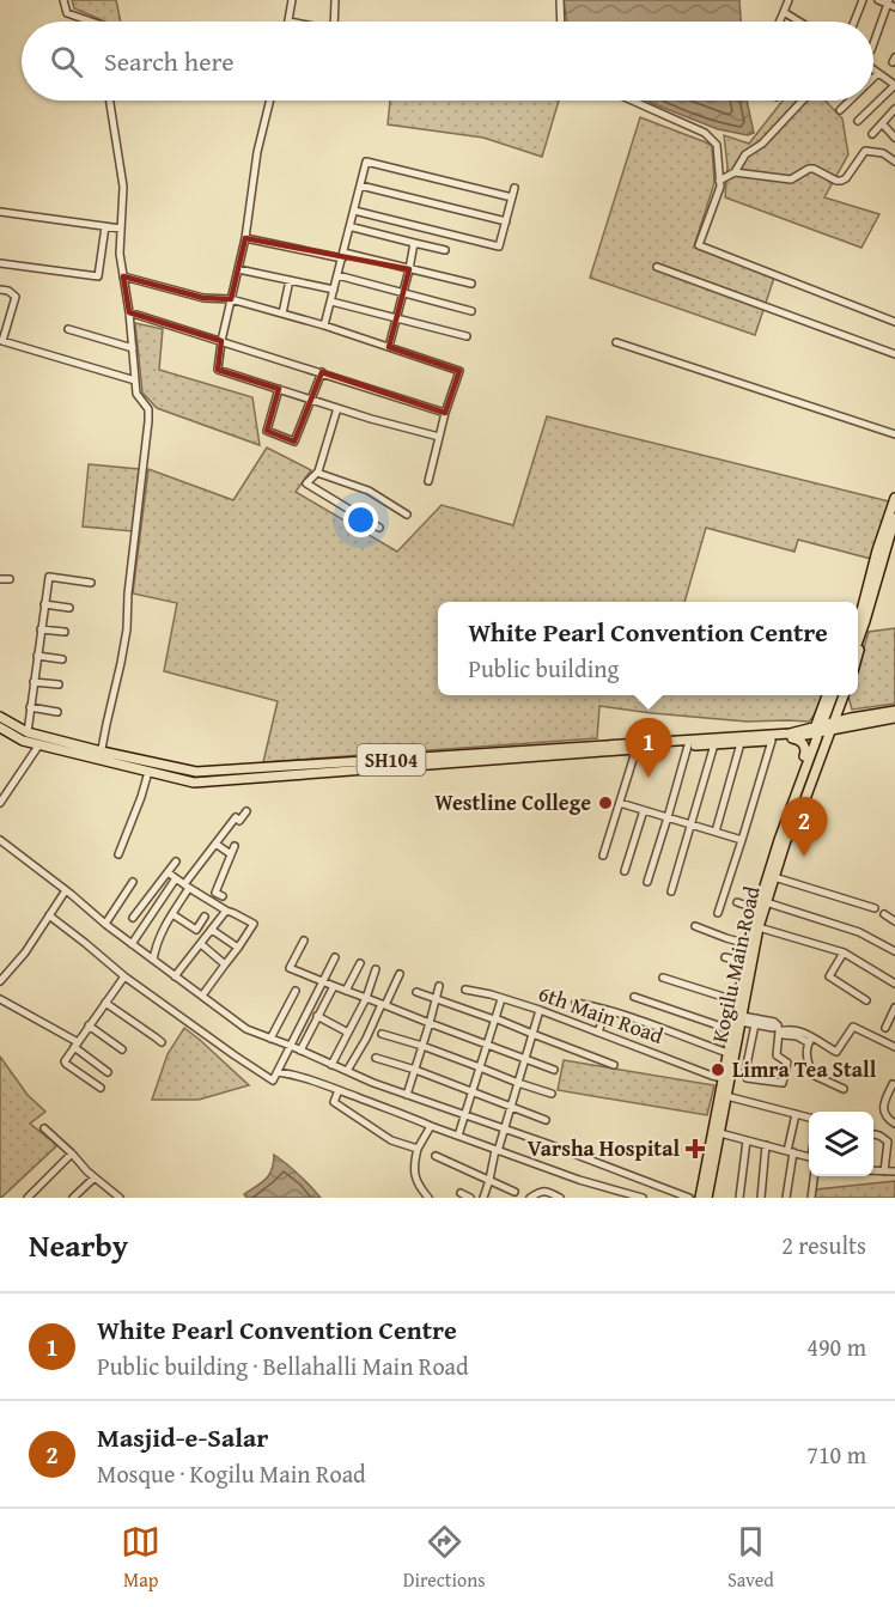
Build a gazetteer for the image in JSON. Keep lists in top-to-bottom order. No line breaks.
{"streets":{"main road":["SH104","Kogilu Main Road"],"street":["6th Main Road"]},"crossings":[["SH104","Kogilu Main Road"],["Kogilu Main Road","6th Main Road"]],"places":{"other":["Westline College","Limra Tea Stall"],"health":["Varsha Hospital"]},"page":{"search":"Search here","popup":["White Pearl Convention Centre","Public building"],"pins":["1","2"],"heading":["Nearby","2 results"],"list":[{"mark":"1","name":"White Pearl Convention Centre","note":"Public building · Bellahalli Main Road","value":"490 m"},{"mark":"2","name":"Masjid-e-Salar","note":"Mosque · Kogilu Main Road","value":"710 m"}],"nav":["Map","Directions","Saved"]}}
